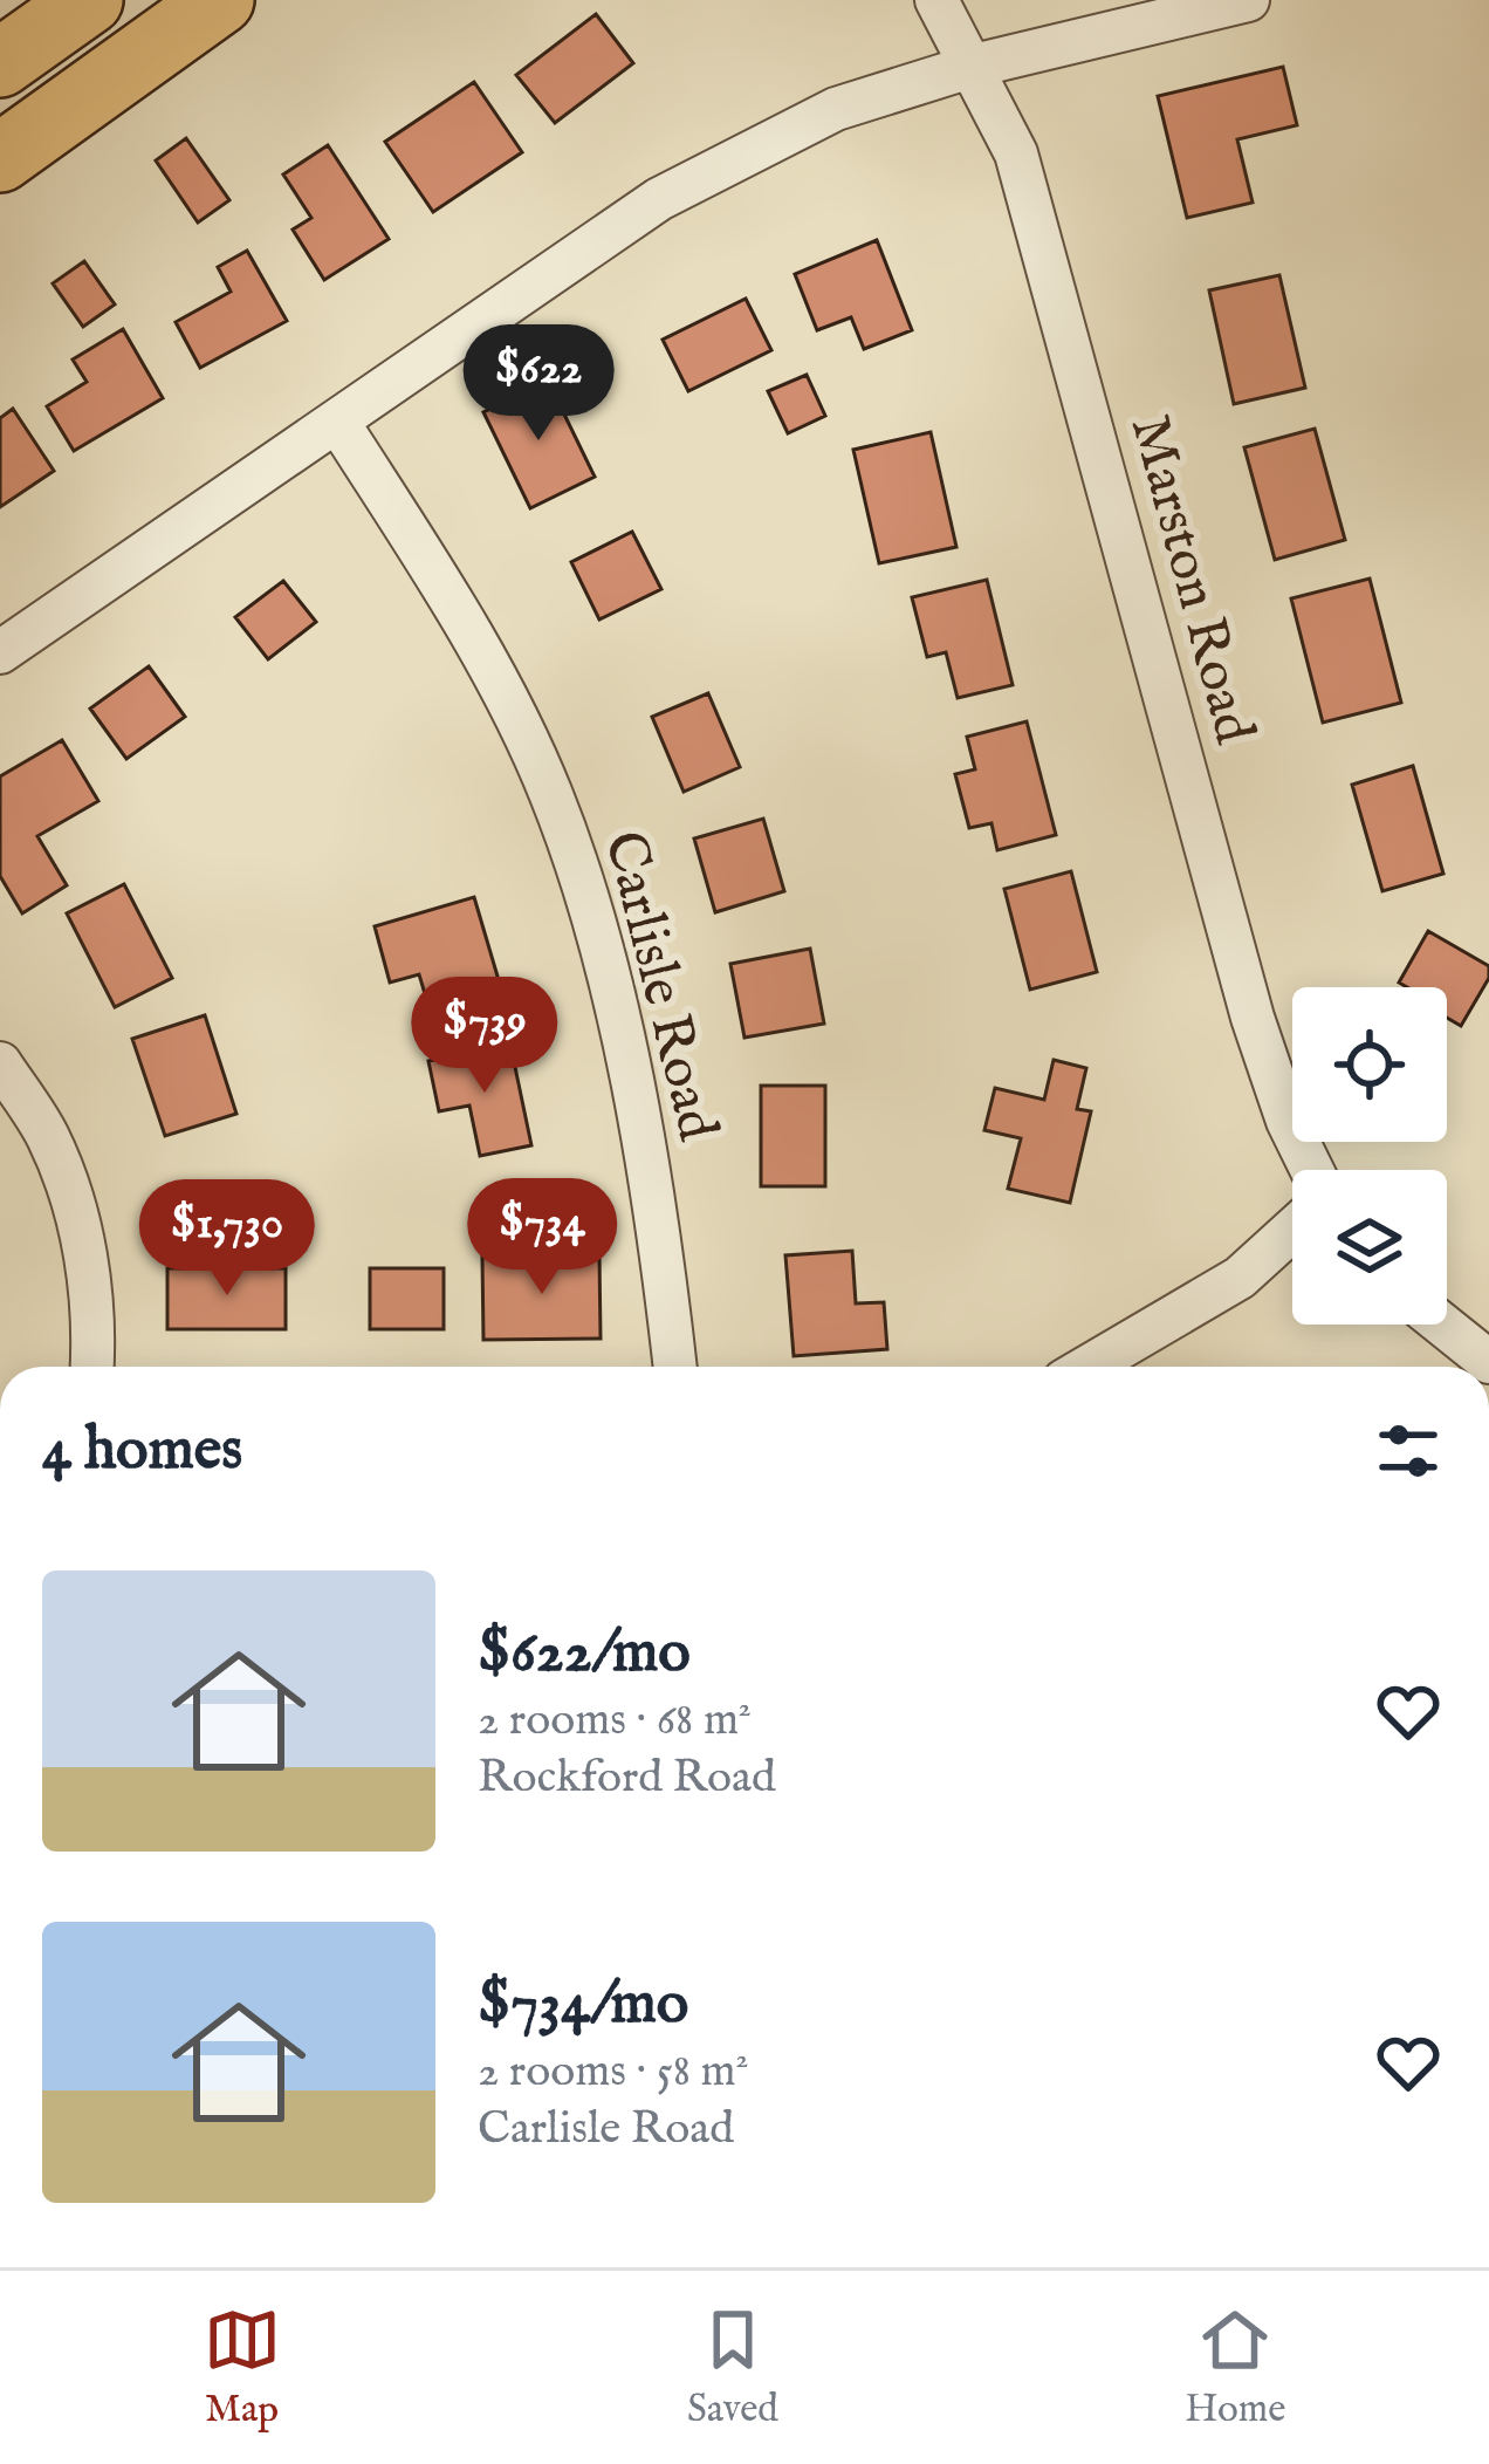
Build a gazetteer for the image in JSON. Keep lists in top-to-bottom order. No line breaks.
{"streets":{"street":["Marston Road","Carlisle Road"]},"page":{"price":["$622","$739","$734","$1,730"],"heading":"4 homes","list":[{"name":"$622/mo","note":"2 rooms · 68 m² · Rockford Road"},{"name":"$734/mo","note":"2 rooms · 58 m² · Carlisle Road"}],"tabs":["Map","Saved","Home"]}}
